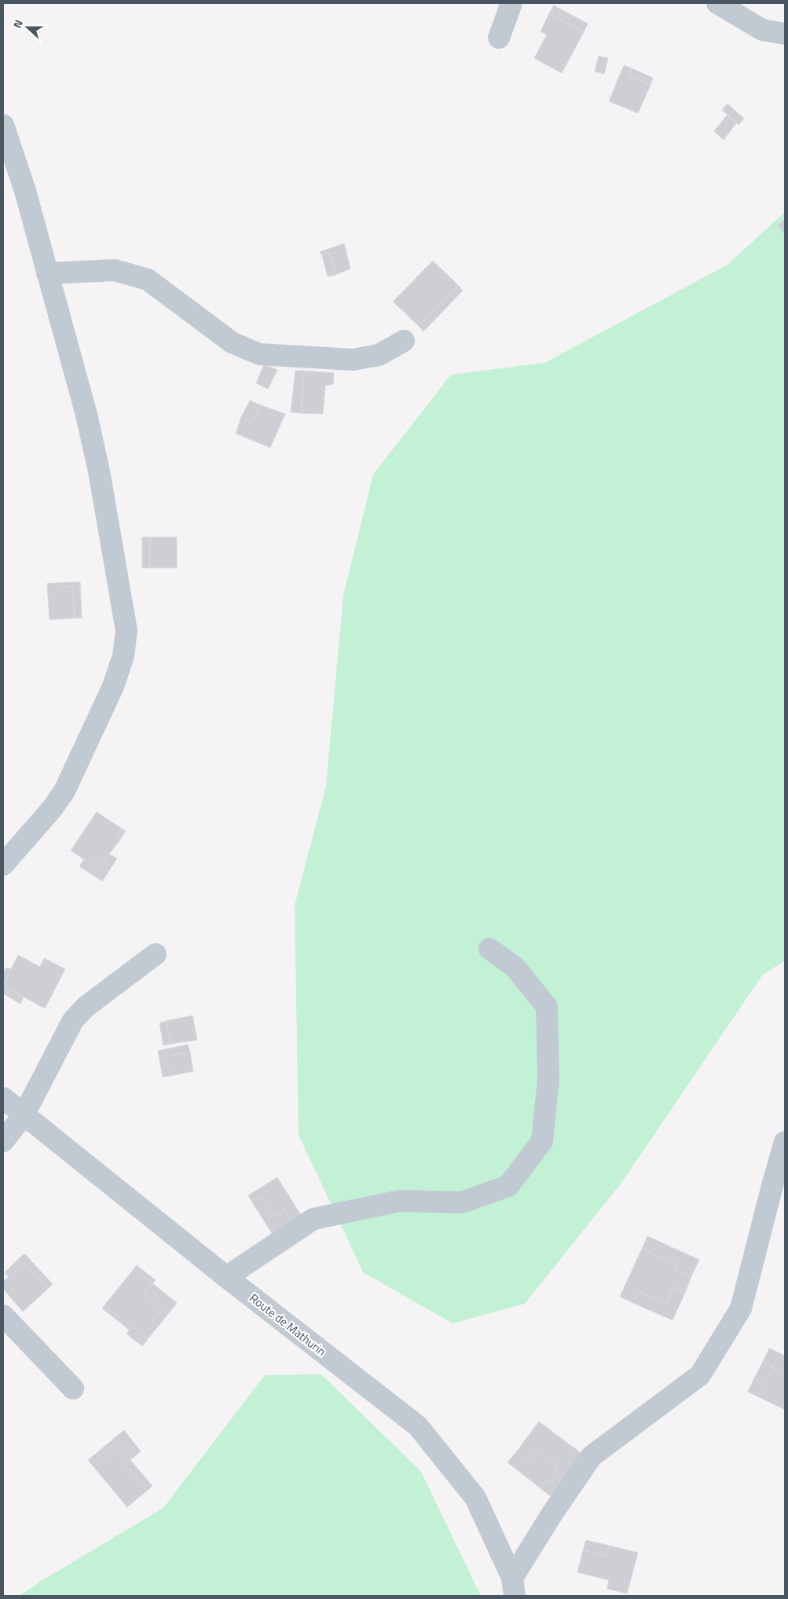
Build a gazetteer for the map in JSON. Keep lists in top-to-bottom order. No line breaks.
{"streets":{"street":["Route de Mathurin"]},"north":"left"}
